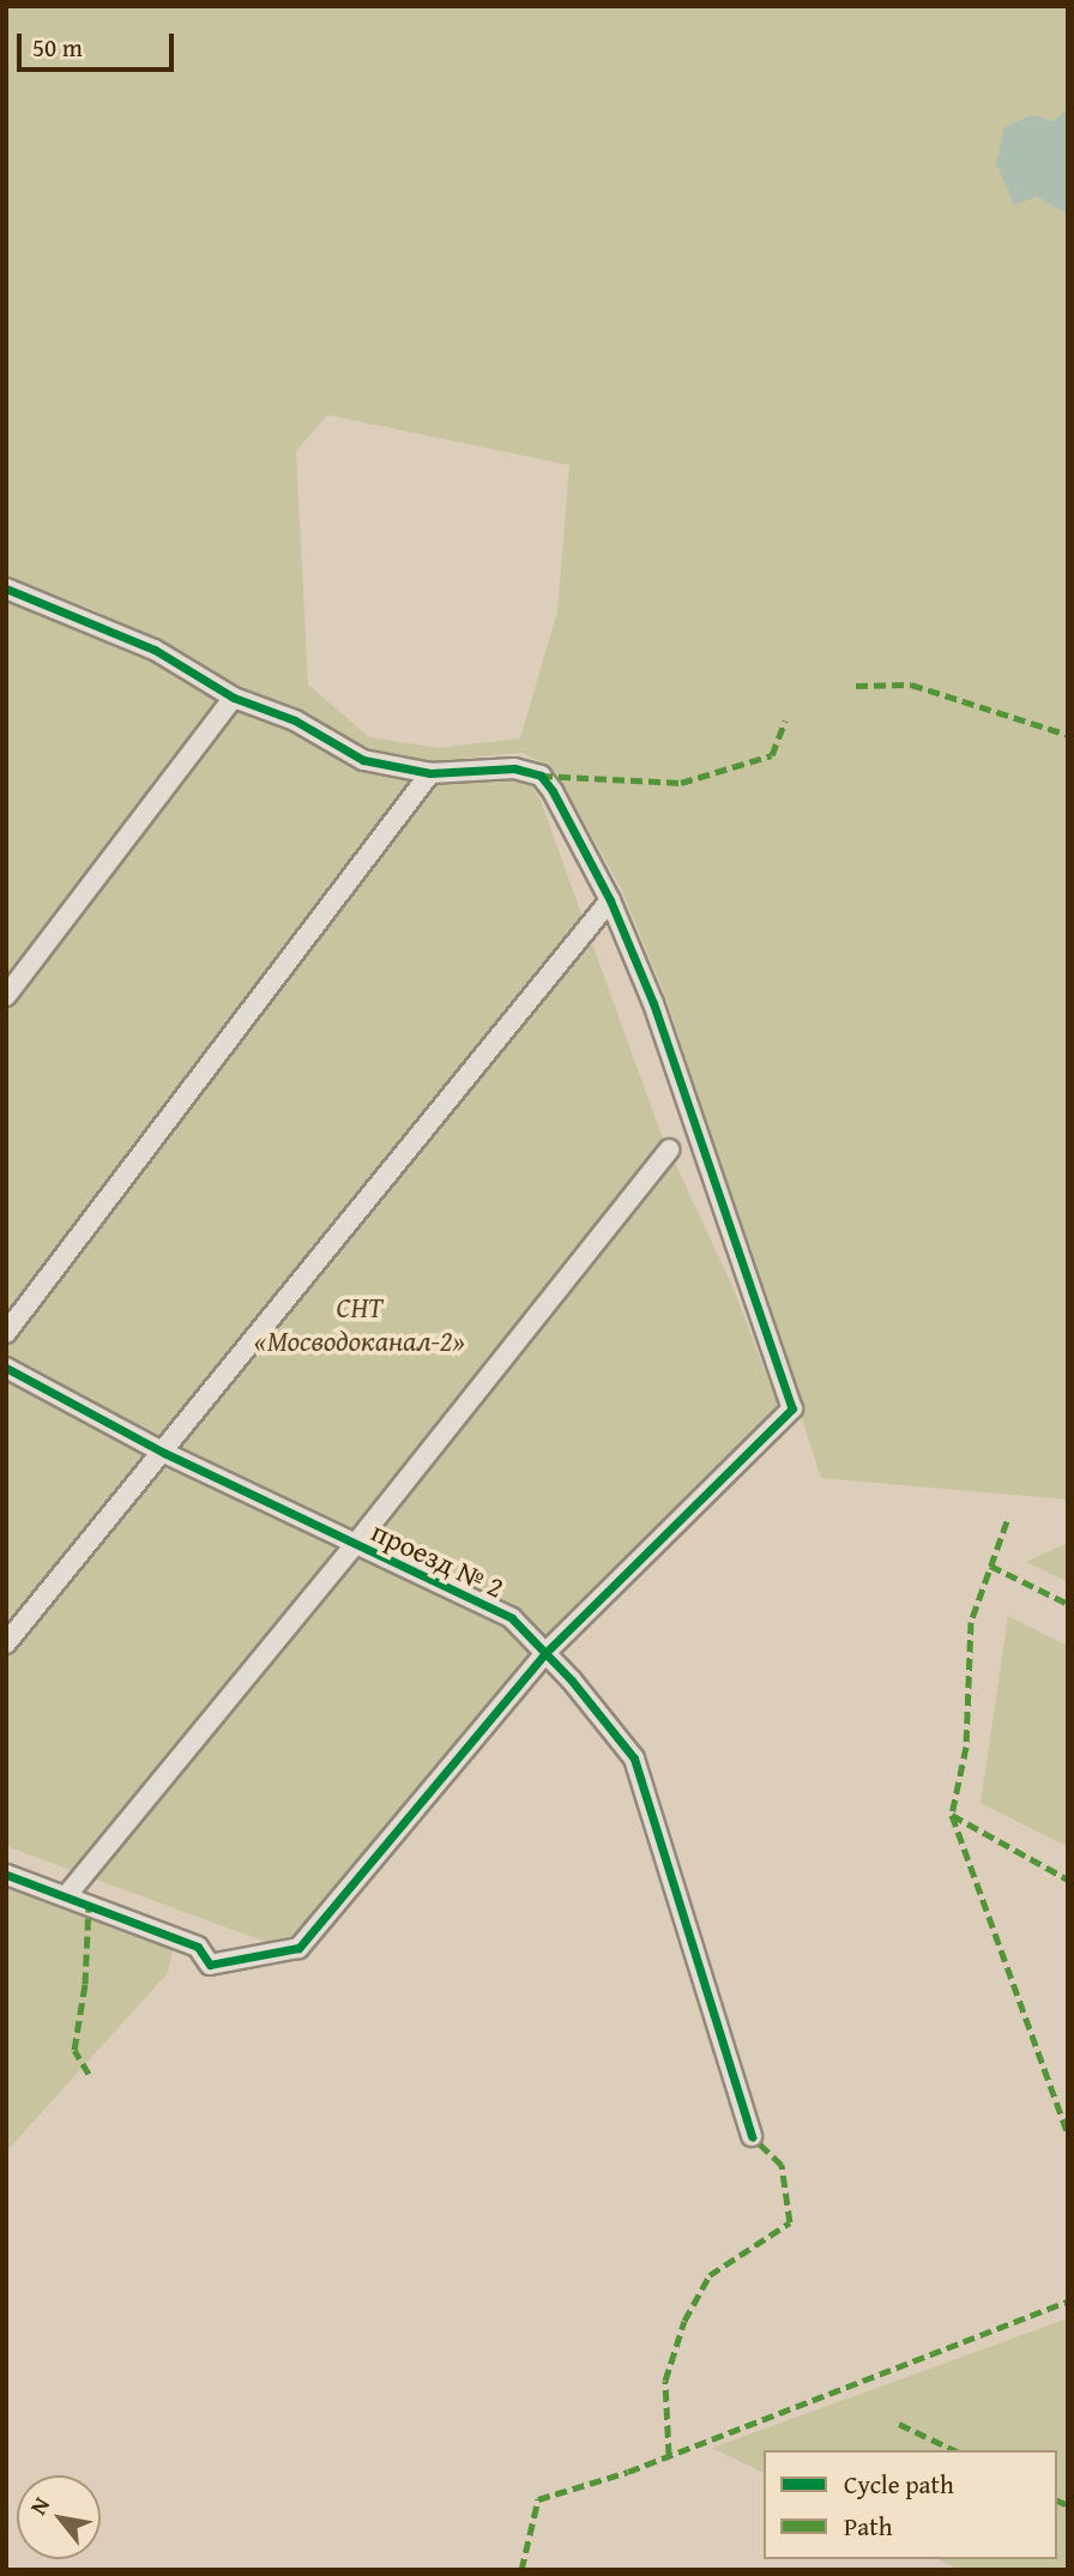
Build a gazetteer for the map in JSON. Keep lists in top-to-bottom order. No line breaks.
{"streets":{"street":["проезд № 2"]},"parks":["СНТ «Мосводоканал-2»"],"legend":["Cycle path","Path"],"scale_bar":"50 m","north":"top left"}
